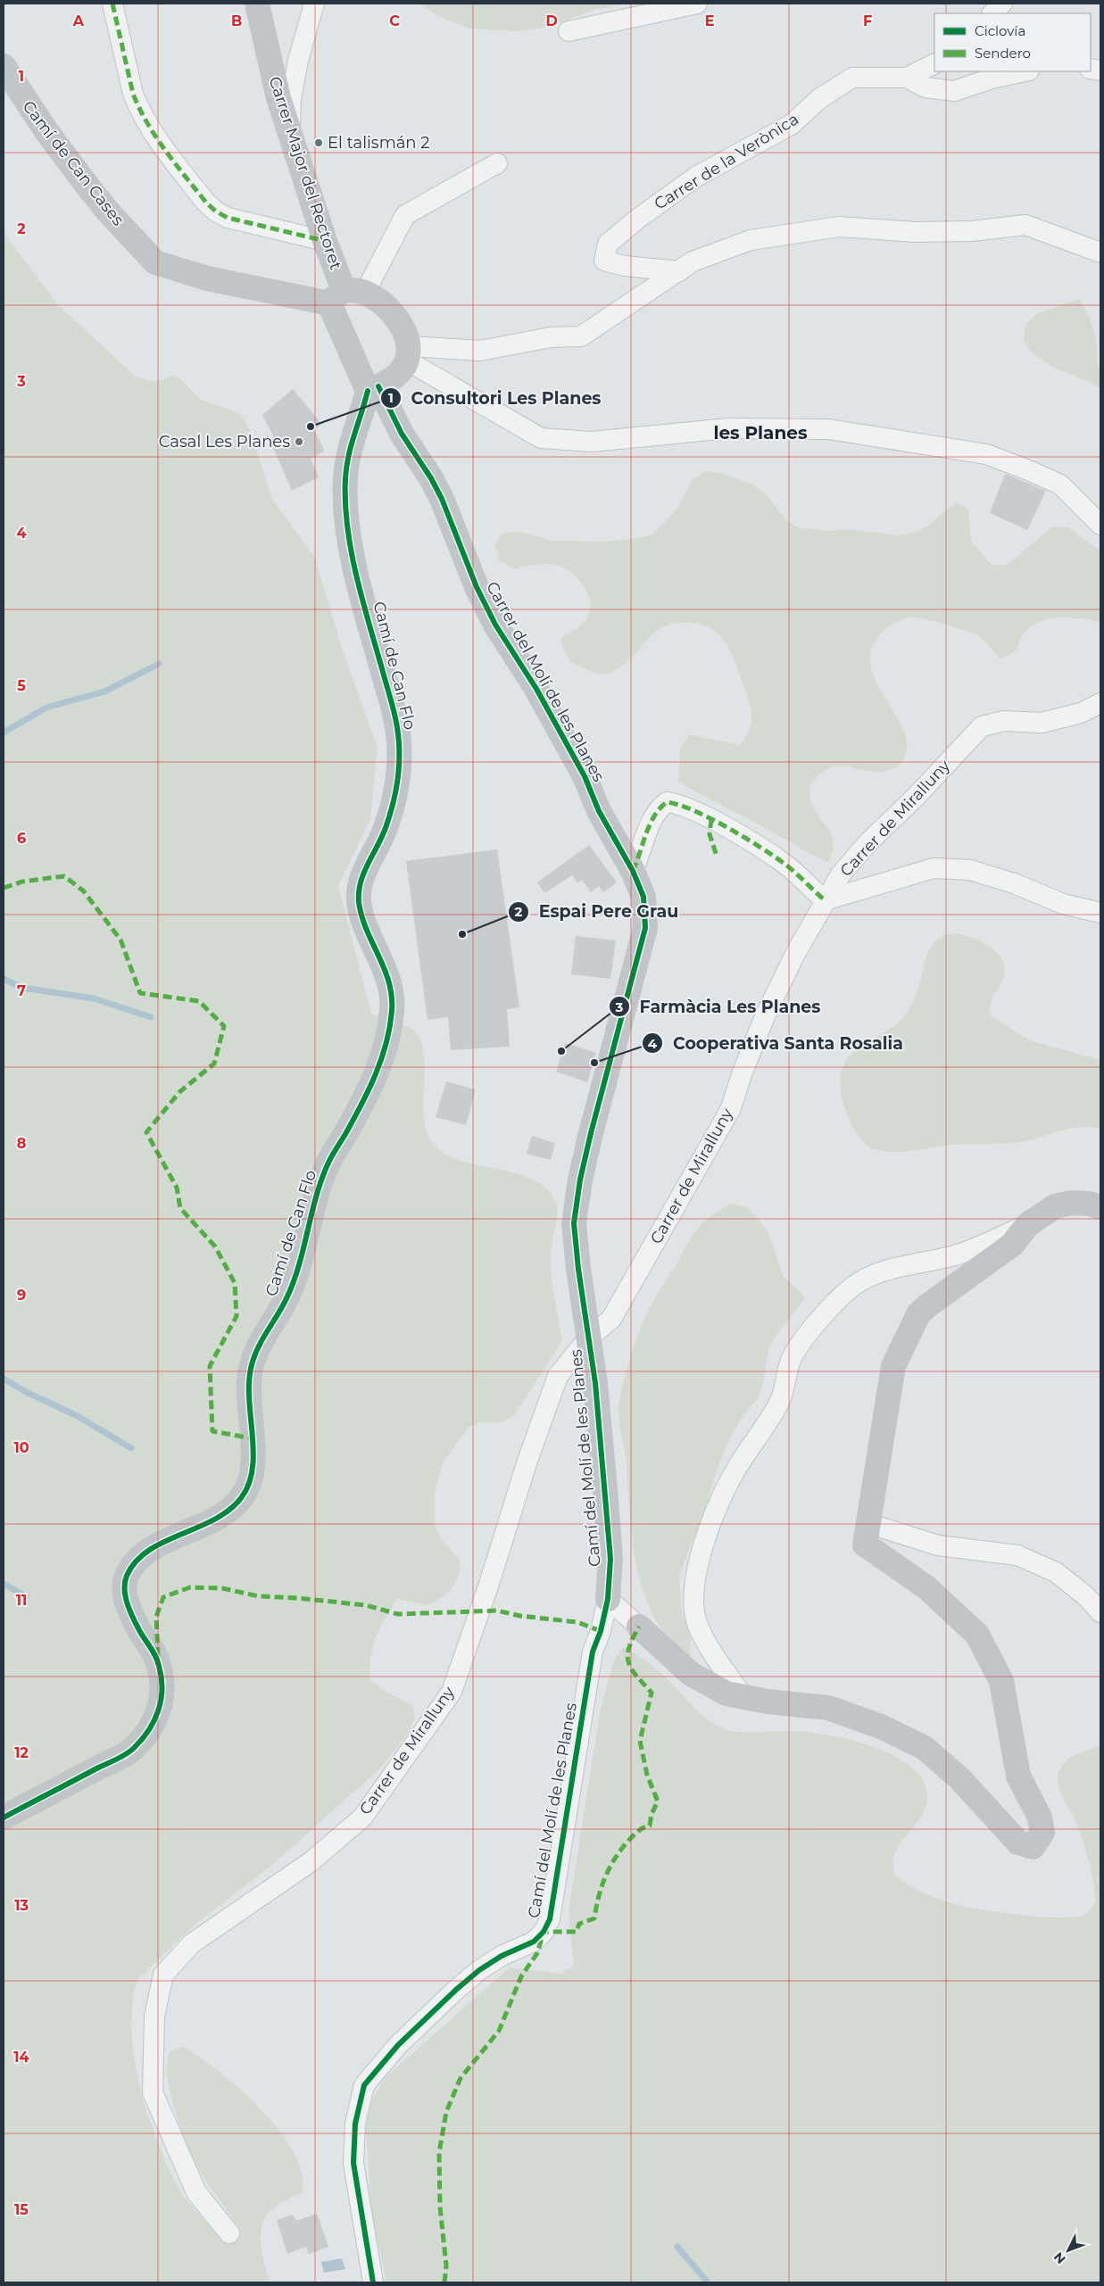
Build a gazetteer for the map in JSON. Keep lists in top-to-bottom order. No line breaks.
{"streets":{"street":["Carrer de la Verònica","Camí de Can Cases","Carrer Major del Rectoret","Camí de Can Flo","Carrer del Molí de les Planes","Carrer de Miralluny","Camí del Molí de les Planes"]},"crossings":[["Camí de Can Cases","Carrer Major del Rectoret"],["Carrer Major del Rectoret","Camí de Can Flo"],["Carrer Major del Rectoret","Carrer del Molí de les Planes"],["Camí de Can Flo","Carrer del Molí de les Planes"],["Carrer del Molí de les Planes","Carrer de Miralluny"],["Carrer del Molí de les Planes","Camí del Molí de les Planes"],["Carrer de Miralluny","Camí del Molí de les Planes"]],"districts":["les Planes"],"places":["El talismán 2","Consultori Les Planes","Casal Les Planes","Espai Pere Grau","Farmàcia Les Planes","Cooperativa Santa Rosalia"],"legend":["Ciclovía","Sendero"],"north":"bottom left","grid":{"columns":["A","B","C","D","E","F"],"rows":["1","2","3","4","5","6","7","8","9","10","11","12","13","14","15"]}}
